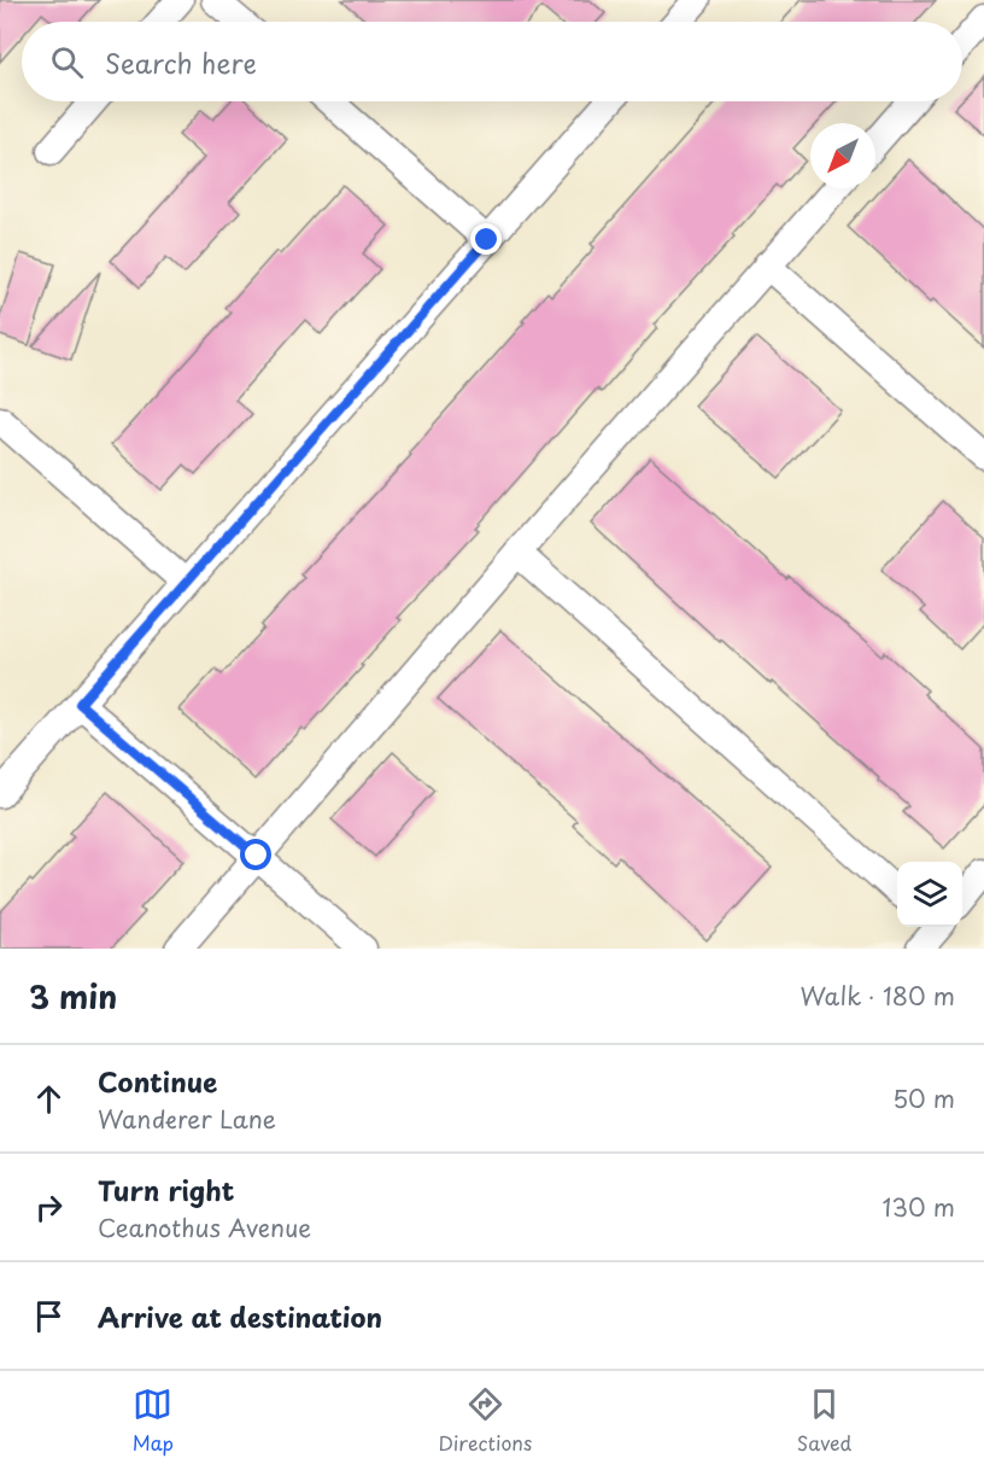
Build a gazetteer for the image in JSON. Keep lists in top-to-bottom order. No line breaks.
{"north":"bottom left","page":{"search":"Search here","heading":["3 min","Walk · 180 m"],"list":[["Continue","Wanderer Lane","50 m"],["Turn right","Ceanothus Avenue","130 m"],"Arrive at destination"],"nav":["Map","Directions","Saved"]}}
